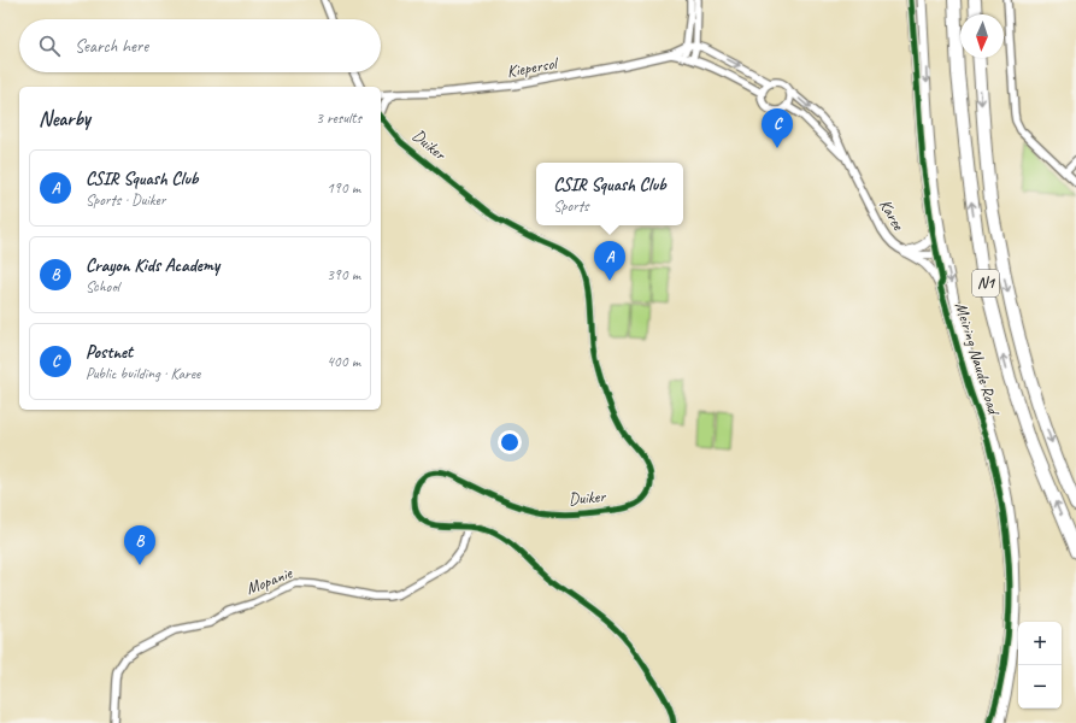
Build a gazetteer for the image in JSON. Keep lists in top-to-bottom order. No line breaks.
{"streets":{"highway":["N1"],"street":["Kiepersol","Duiker","Karee","Meiring Naude Road","Mopanie"]},"crossings":[["Duiker","Mopanie"],["Karee","Meiring Naude Road"]],"north":"bottom","page":{"search":"Search here","heading":["Nearby","3 results"],"pins":["C","A","B"],"list":[{"mark":"A","name":"CSIR Squash Club","note":"Sports · Duiker","value":"190 m"},{"mark":"B","name":"Crayon Kids Academy","note":"School","value":"390 m"},{"mark":"C","name":"Postnet","note":"Public building · Karee","value":"400 m"}],"popup":["CSIR Squash Club","Sports"],"map_buttons":["+","−"]}}
